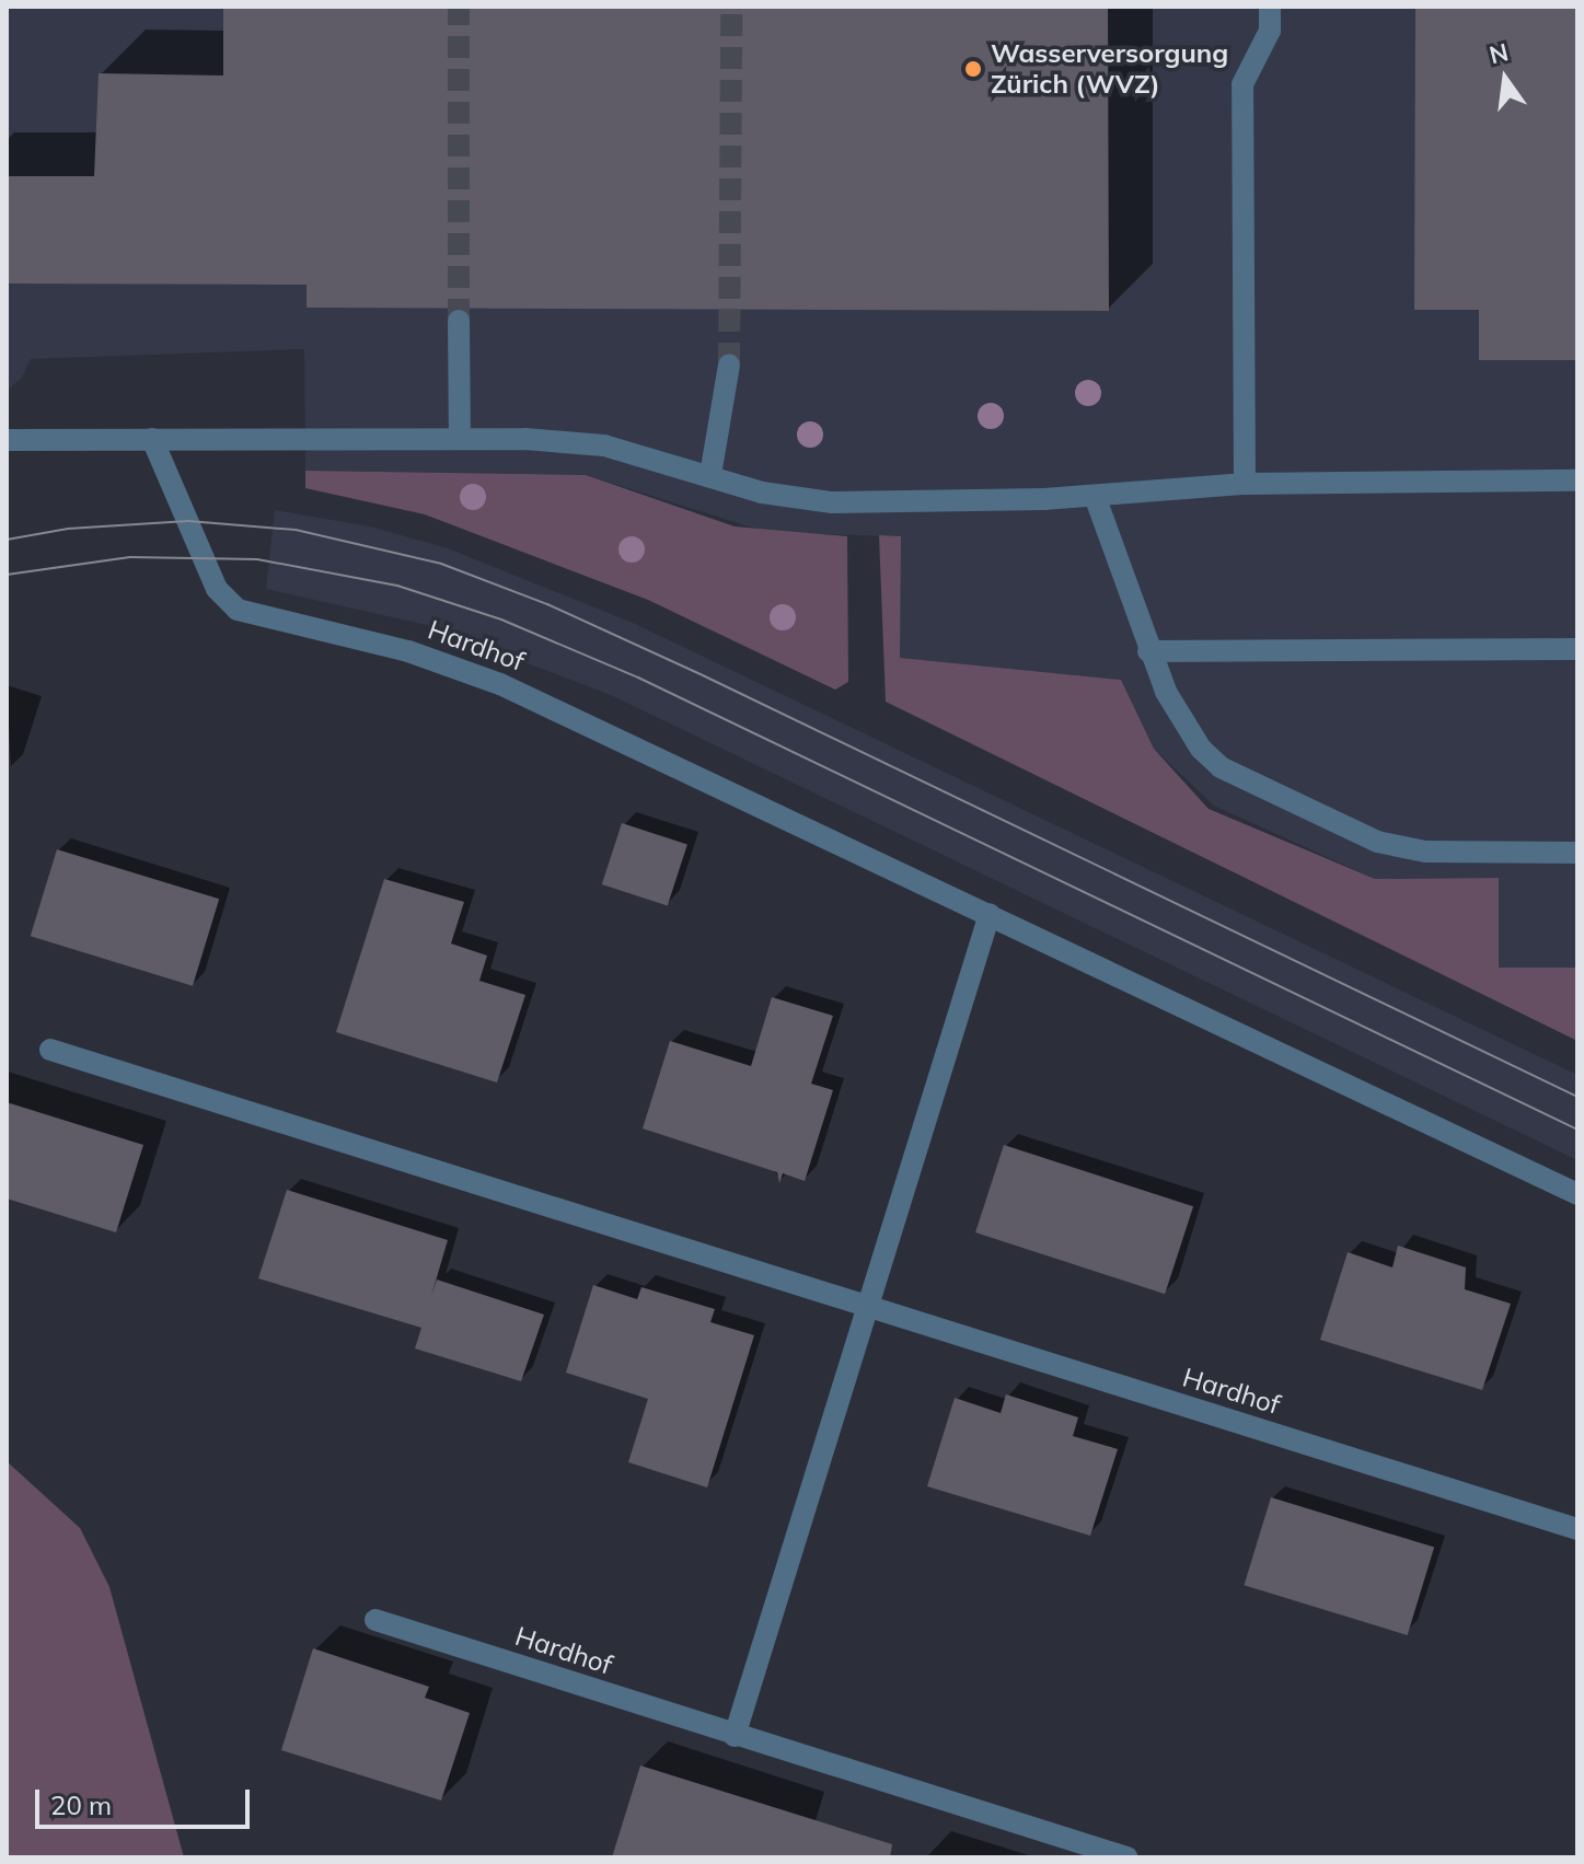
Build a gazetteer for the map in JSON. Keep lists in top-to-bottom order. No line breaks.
{"streets":{"street":["Hardhof"]},"places":["Wasserversorgung Zürich (WVZ)"],"scale_bar":"20 m","north":"top"}
